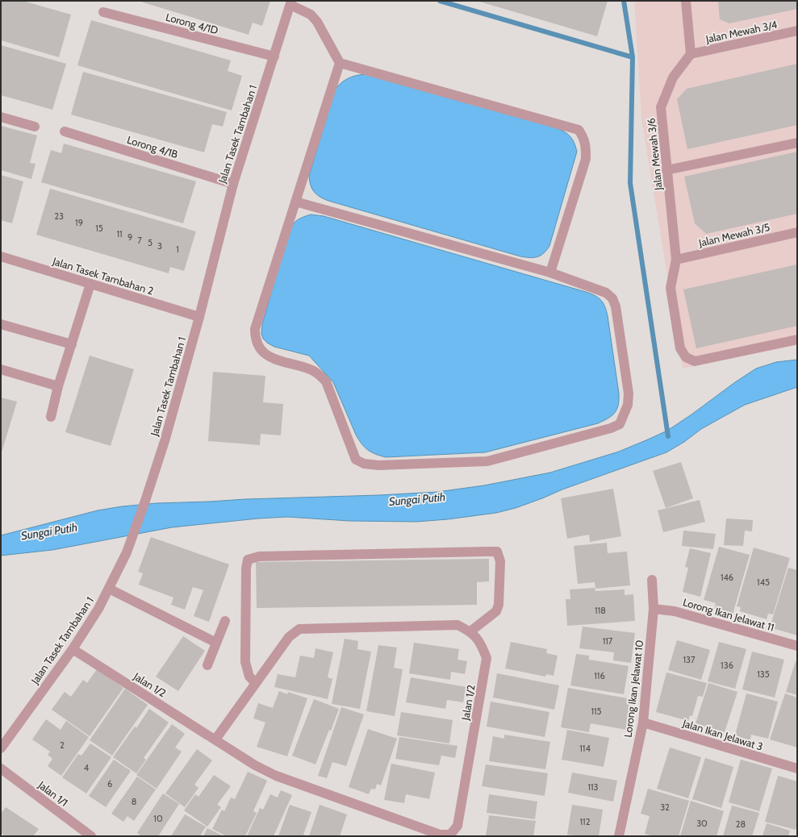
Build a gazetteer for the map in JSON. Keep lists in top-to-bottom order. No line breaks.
{"streets":{"street":["Lorong 4/1D","Jalan Mewah 3/4","Jalan Tasek Tambahan 1","Lorong 4/1B","Jalan Mewah 3/6","Jalan Mewah 3/5","Jalan Tasek Tambahan 2","Lorong Ikan Jelawat 11","Jalan 1/2","Lorong Ikan Jelawat 10","Jalan Ikan Jelawat 3","Jalan 1/1"]},"crossings":[["Lorong 4/1D","Jalan Tasek Tambahan 1"],["Jalan Mewah 3/4","Jalan Mewah 3/6"],["Jalan Tasek Tambahan 1","Lorong 4/1B"],["Jalan Tasek Tambahan 1","Jalan Tasek Tambahan 2"],["Jalan Tasek Tambahan 1","Jalan 1/2"],["Jalan Mewah 3/6","Jalan Mewah 3/5"],["Lorong Ikan Jelawat 11","Lorong Ikan Jelawat 10"],["Lorong Ikan Jelawat 10","Jalan Ikan Jelawat 3"]],"water":["Sungai Putih"],"house_numbers":["23","19","15","11","9","7","5","3","1","146","145","118","117","137","136","135","116","115","2","114","4","6","113","8","32","10","112","30","28"]}
